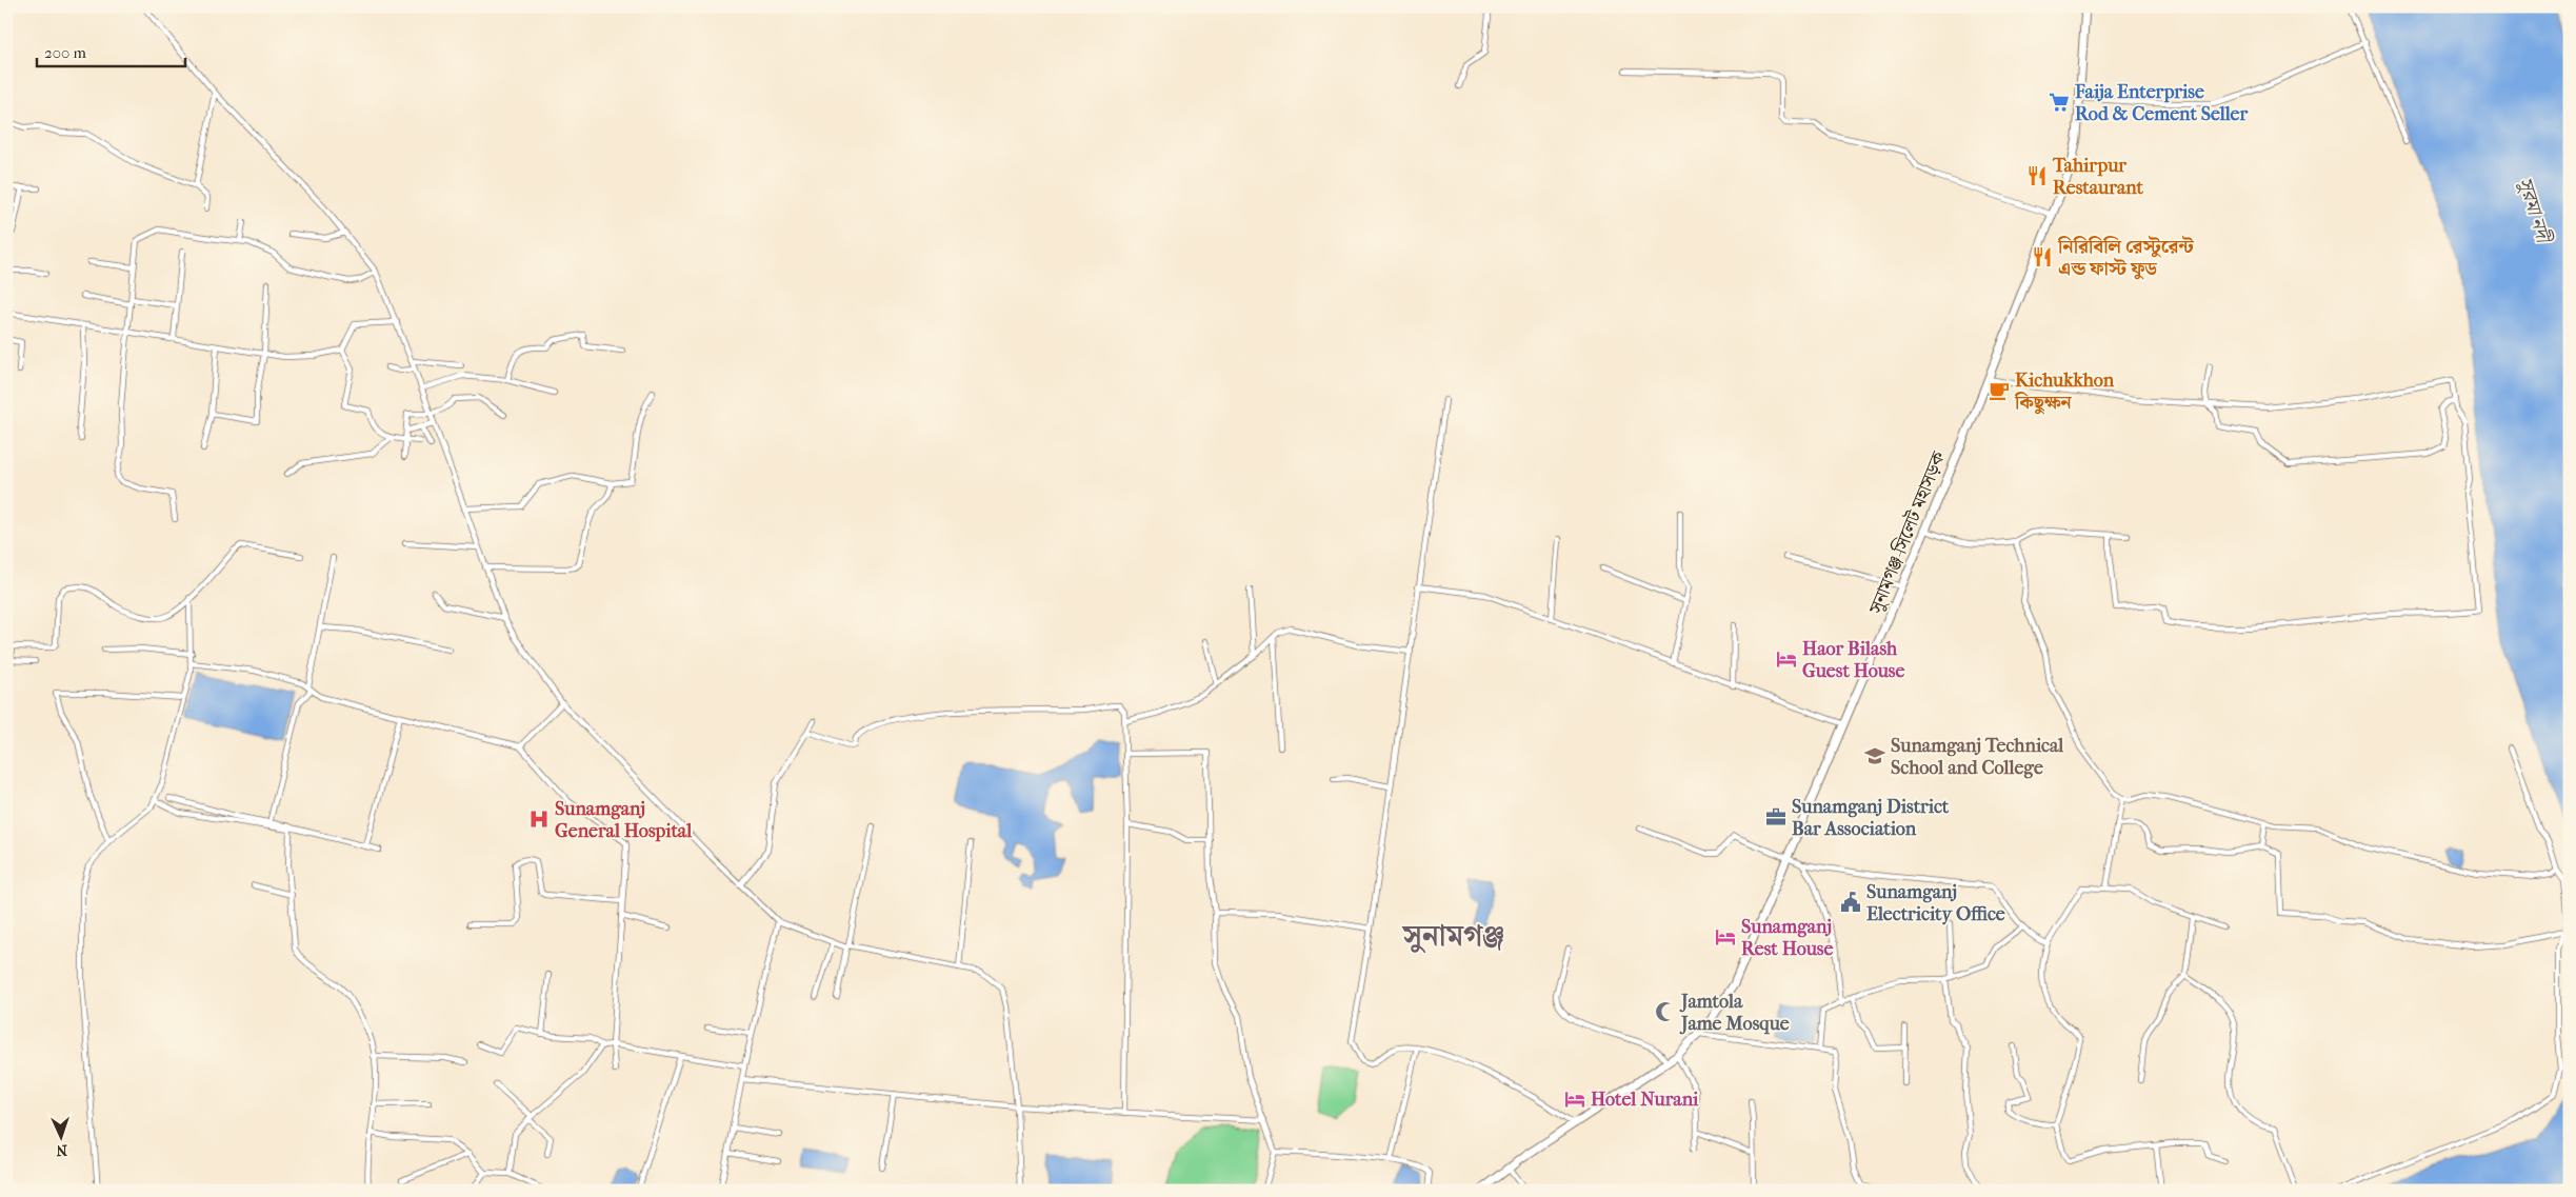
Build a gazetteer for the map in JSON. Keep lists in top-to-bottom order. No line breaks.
{"streets":{"main road":["সুনামগঞ্জ-সিলেট মহাসড়ক"]},"districts":["সুনামগঞ্জ"],"water":["সুরমা নদী"],"places":{"supermarket":["Faija Enterprise Rod & Cement Seller"],"restaurant":["Tahirpur Restaurant","নিরিবিলি রেস্টুরেন্ট এন্ড ফাস্ট ফুড"],"cafe":["Kichukkhon কিছুক্ষন"],"hotel":["Haor Bilash Guest House","Sunamganj Rest House","Hotel Nurani"],"school or university":["Sunamganj Technical School and College"],"office":["Sunamganj District Bar Association"],"hospital":["Sunamganj General Hospital"],"public building":["Sunamganj Electricity Office"],"mosque":["Jamtola Jame Mosque"]},"scale_bar":"200 m","north":"bottom"}
